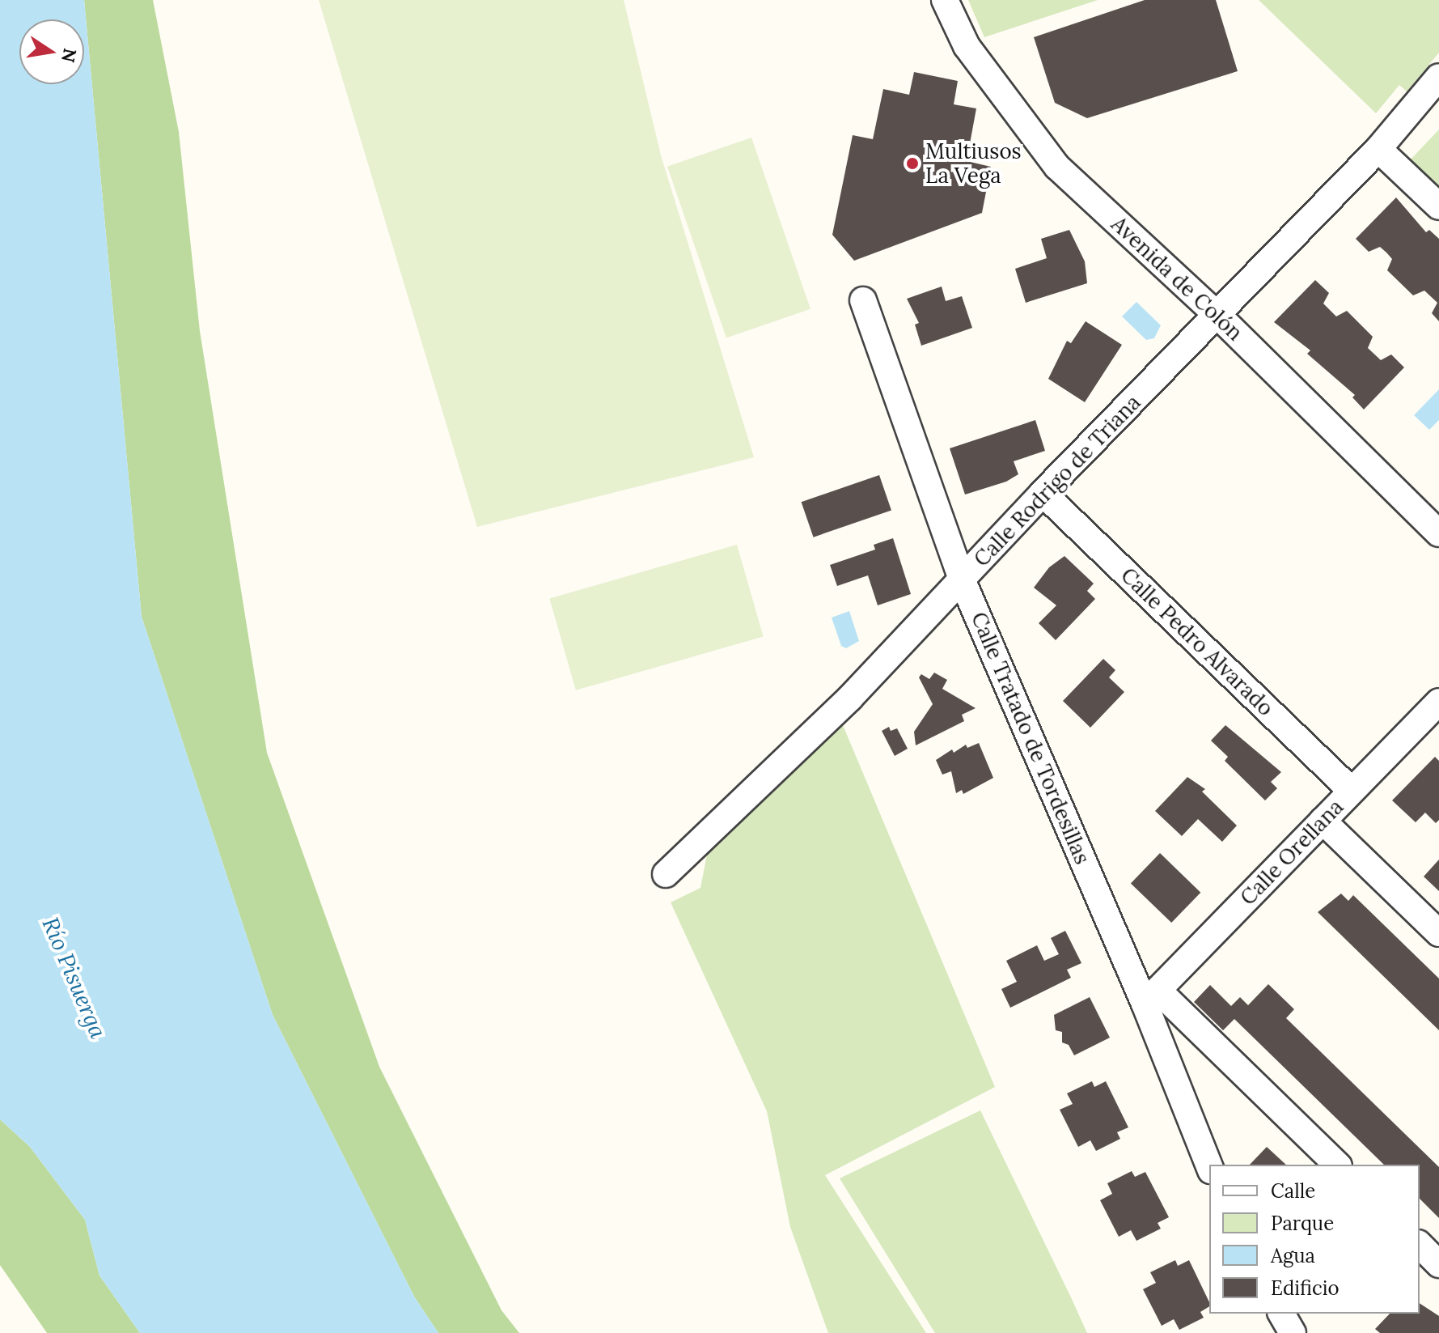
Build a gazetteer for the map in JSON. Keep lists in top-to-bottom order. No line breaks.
{"streets":{"street":["Avenida de Colón","Calle Rodrigo de Triana","Calle Pedro Alvarado","Calle Tratado de Tordesillas","Calle Orellana"]},"crossings":[["Avenida de Colón","Calle Rodrigo de Triana"],["Calle Rodrigo de Triana","Calle Pedro Alvarado"],["Calle Rodrigo de Triana","Calle Tratado de Tordesillas"],["Calle Pedro Alvarado","Calle Orellana"],["Calle Tratado de Tordesillas","Calle Orellana"]],"water":["Río Pisuerga"],"places":["Multiusos La Vega"],"legend":["Calle","Parque","Agua","Edificio"],"north":"right"}
